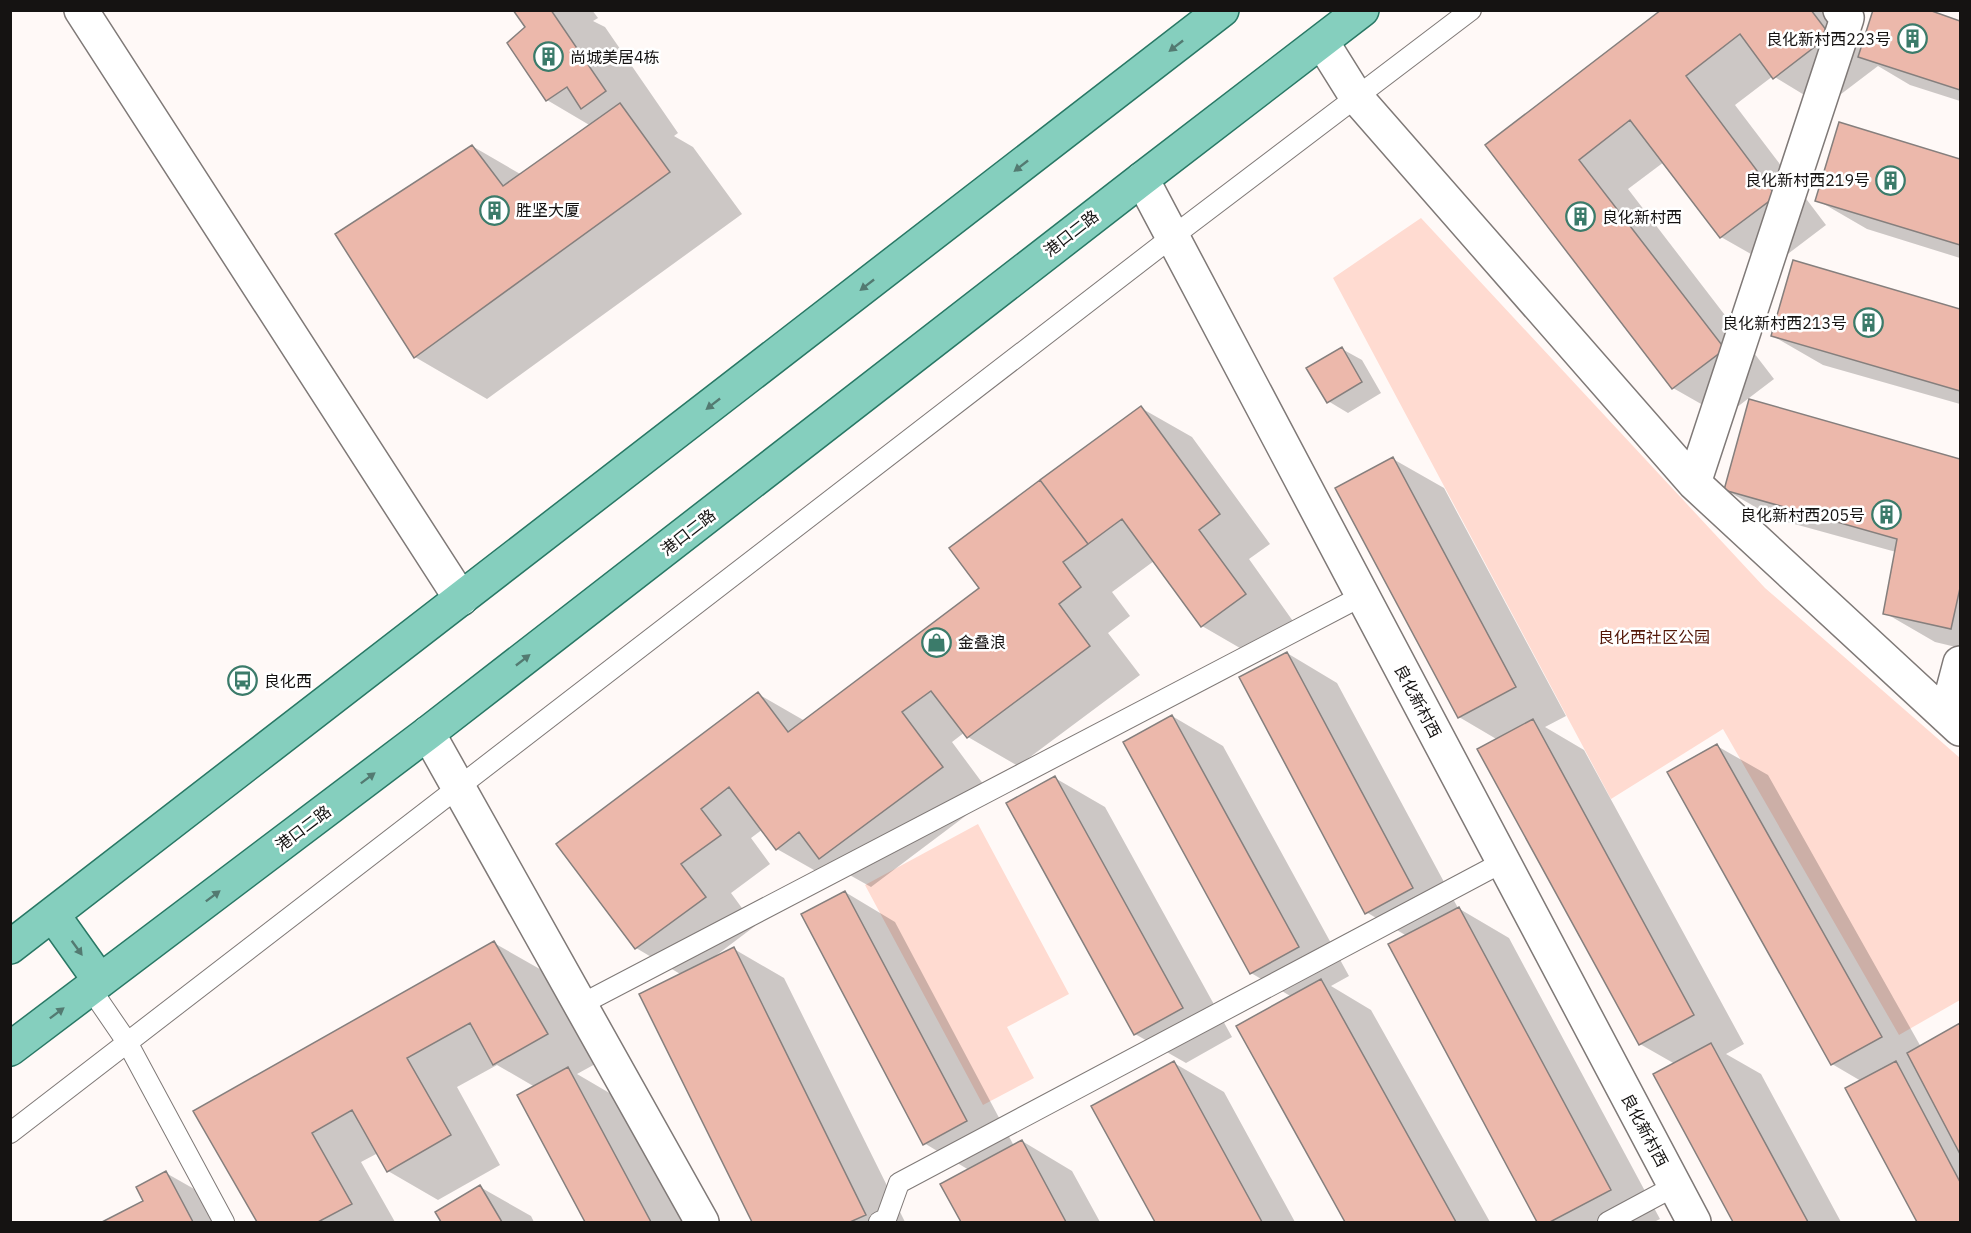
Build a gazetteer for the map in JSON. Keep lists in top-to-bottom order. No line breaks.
{"streets":{"main road":["港口二路"],"street":["良化新村西"]},"crossings":[["港口二路","良化新村西"]],"parks":["良化西社区公园"],"places":{"building":["良化新村西223号","尚城美居4栋","良化新村西219号","胜坚大厦","良化新村西","良化新村西213号","良化新村西205号"],"shop":["金叠浪"],"bus stop":["良化西"]}}
